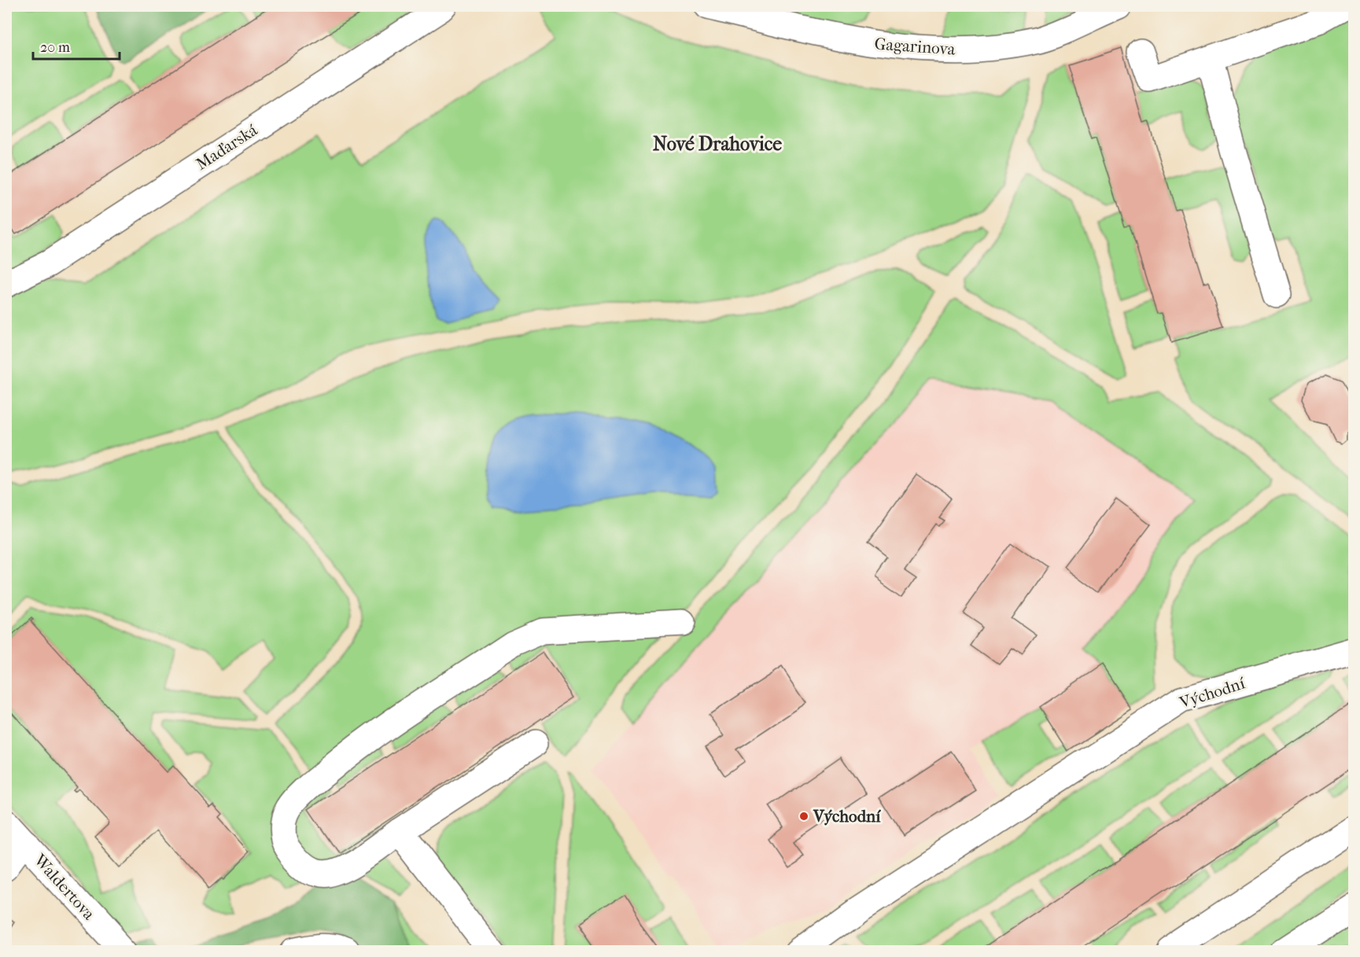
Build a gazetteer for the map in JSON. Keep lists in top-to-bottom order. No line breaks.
{"streets":{"street":["Gagarinova","Maďarská","Východní","Waldertova"]},"districts":["Nové Drahovice"],"places":["Východní"],"scale_bar":"20 m"}
